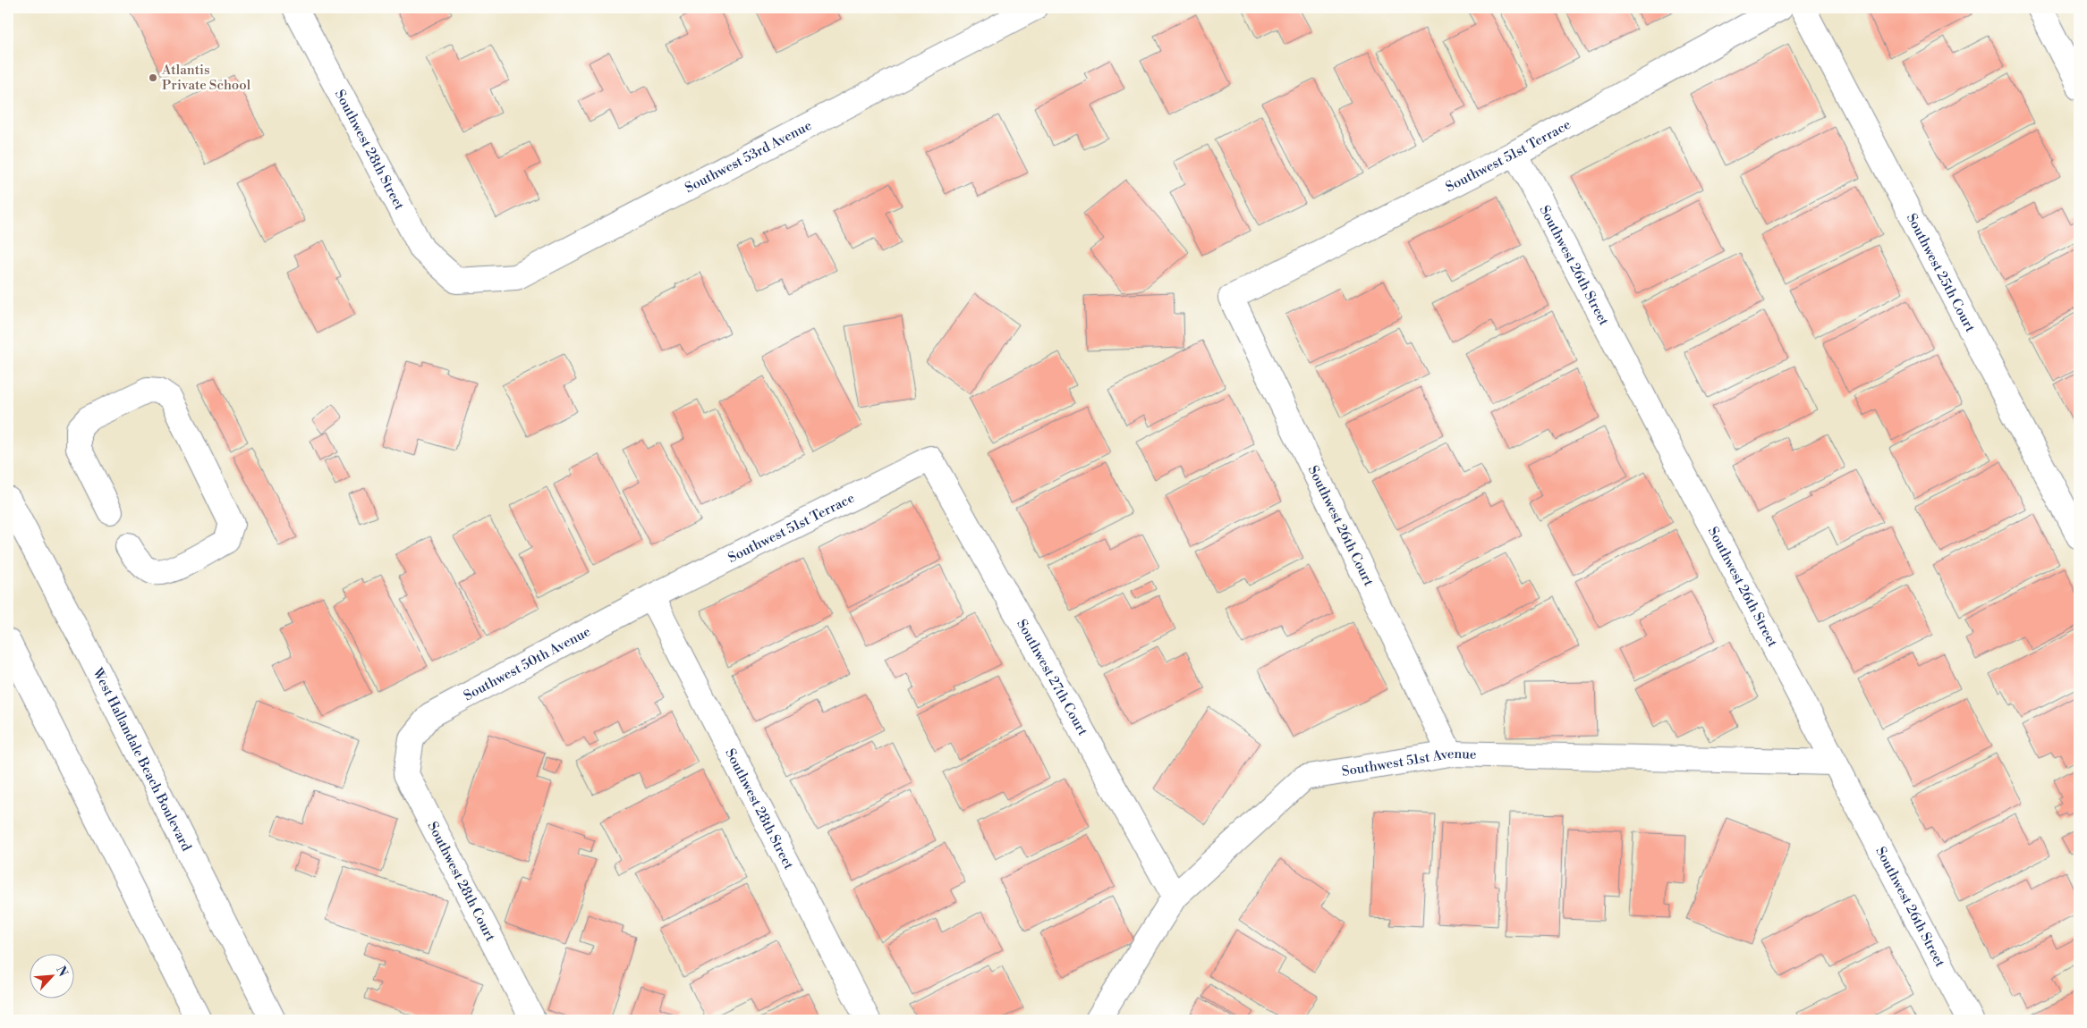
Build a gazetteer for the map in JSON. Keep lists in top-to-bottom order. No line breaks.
{"streets":{"street":["Southwest 28th Street","Southwest 51st Terrace","Southwest 53rd Avenue","Southwest 26th Street","Southwest 25th Court","Southwest 26th Court","Southwest 50th Avenue","Southwest 27th Court","West Hallandale Beach Boulevard","Southwest 51st Avenue","Southwest 28th Court"]},"crossings":[["Southwest 28th Street","Southwest 51st Terrace"],["Southwest 28th Street","Southwest 53rd Avenue"],["Southwest 28th Street","Southwest 50th Avenue"],["Southwest 51st Terrace","Southwest 26th Street"],["Southwest 51st Terrace","Southwest 26th Court"],["Southwest 51st Terrace","Southwest 50th Avenue"],["Southwest 51st Terrace","Southwest 27th Court"],["Southwest 26th Street","Southwest 51st Avenue"],["Southwest 26th Court","Southwest 51st Avenue"],["Southwest 50th Avenue","Southwest 28th Court"],["Southwest 27th Court","Southwest 51st Avenue"]],"places":["Atlantis Private School"],"north":"top right"}
